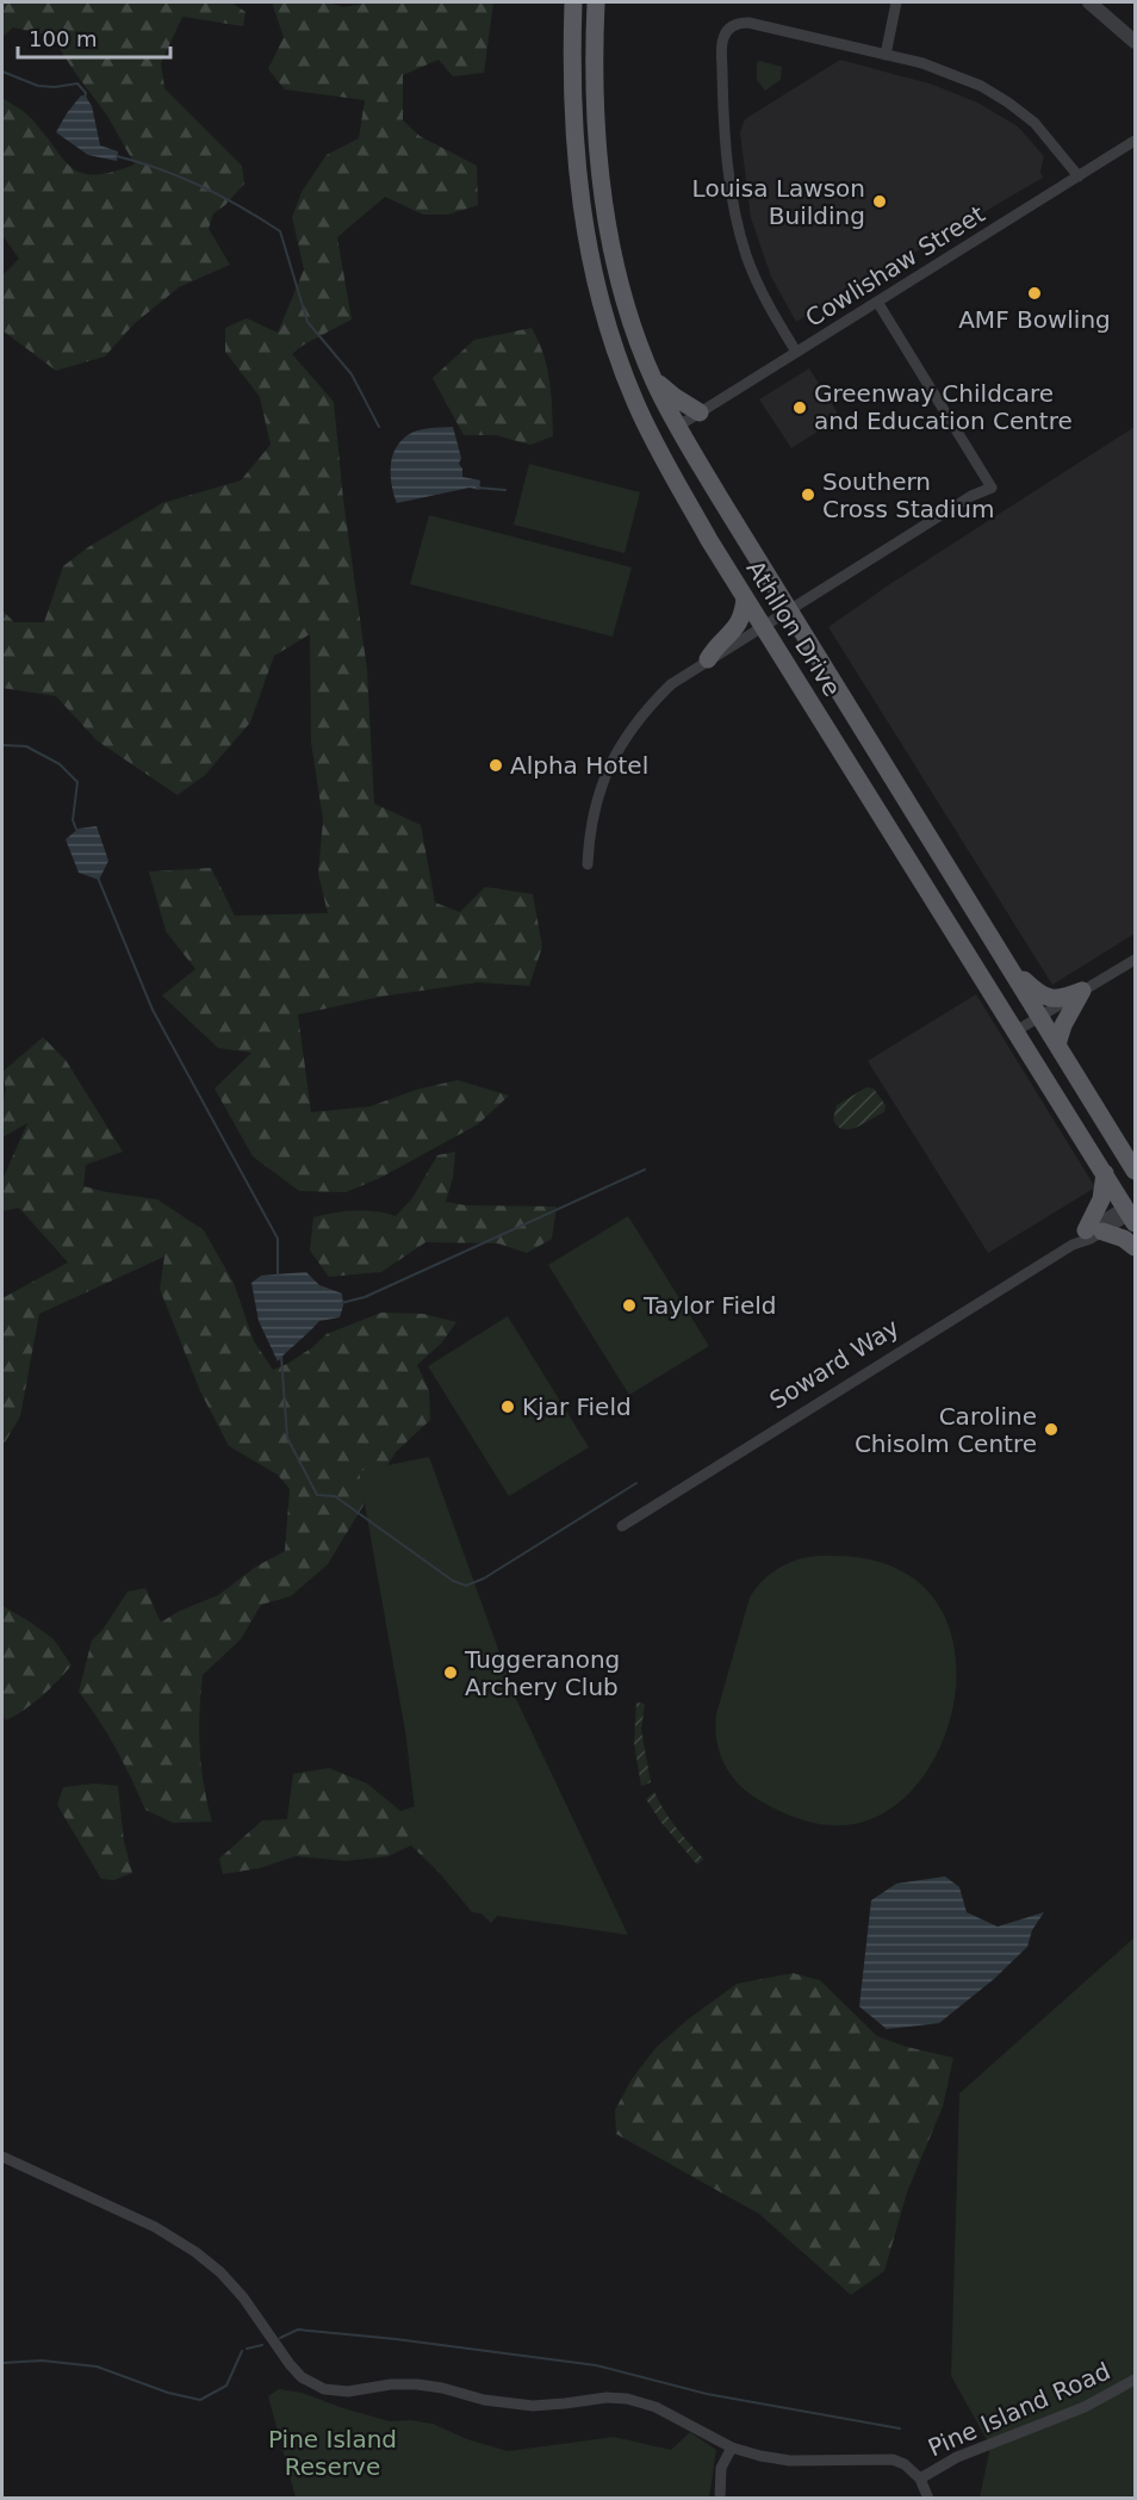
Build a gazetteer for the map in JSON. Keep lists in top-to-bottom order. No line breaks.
{"streets":{"main road":["Athllon Drive"],"street":["Cowlishaw Street","Soward Way","Pine Island Road"]},"crossings":[["Cowlishaw Street","Athllon Drive"],["Athllon Drive","Soward Way"]],"parks":["Pine Island Reserve"],"places":["Louisa Lawson Building","AMF Bowling","Greenway Childcare and Education Centre","Southern Cross Stadium","Alpha Hotel","Taylor Field","Kjar Field","Caroline Chisolm Centre","Tuggeranong Archery Club"],"scale_bar":"100 m"}
